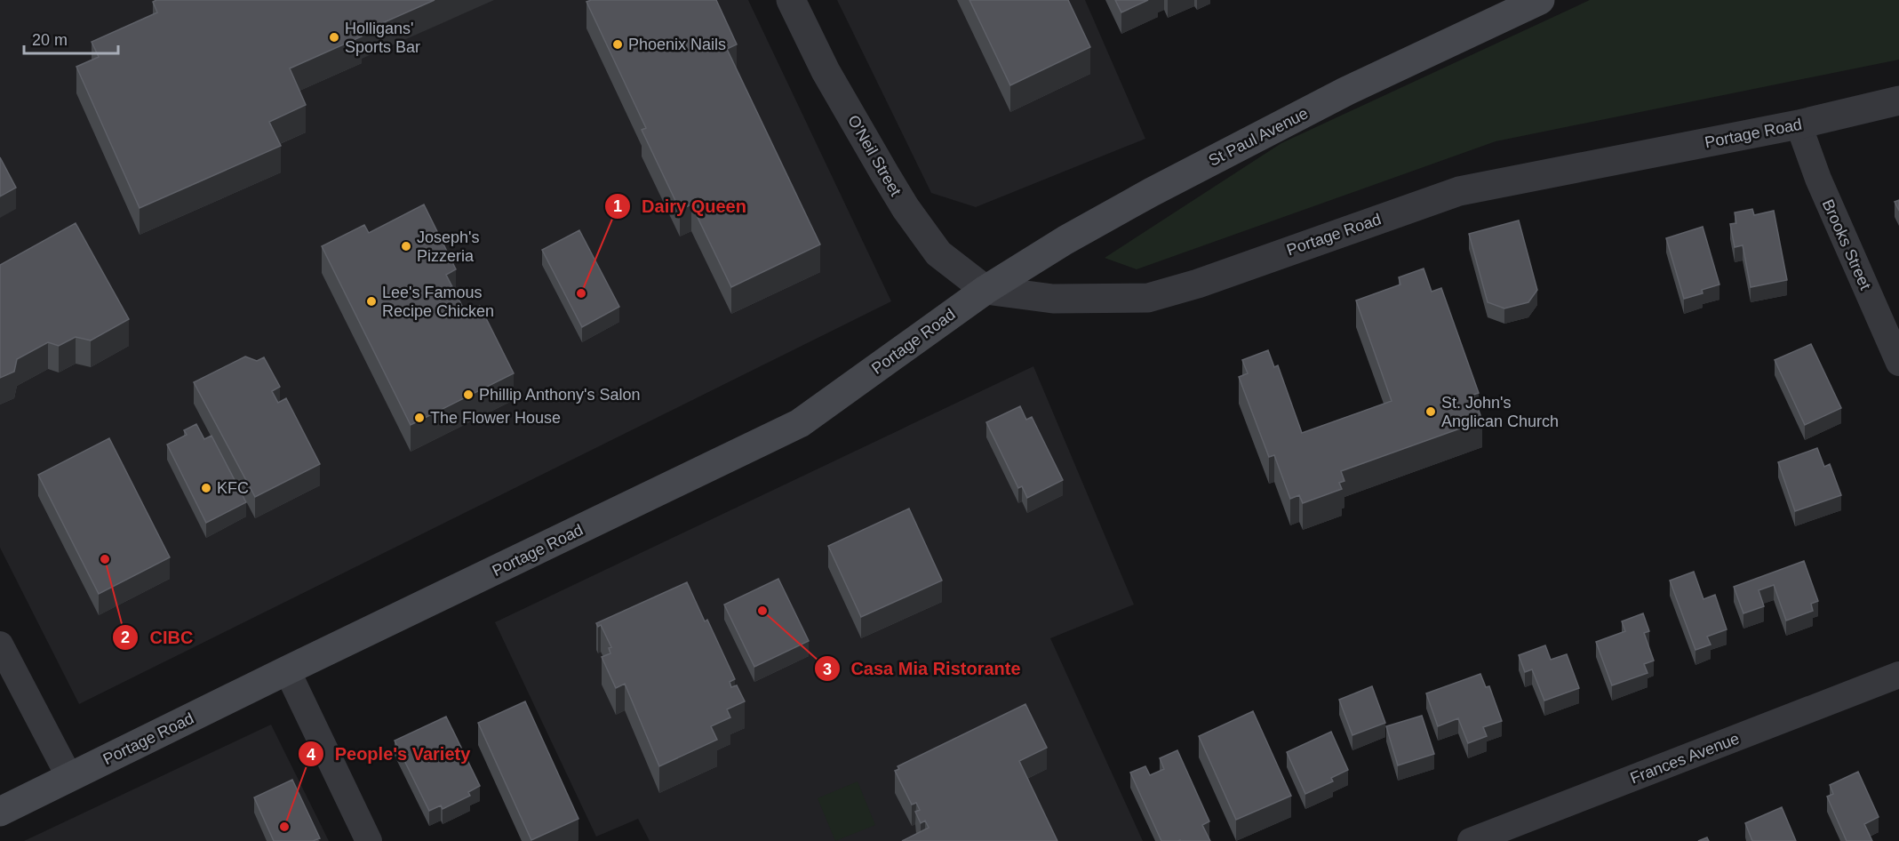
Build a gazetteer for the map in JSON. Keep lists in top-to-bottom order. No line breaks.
{"streets":{"main road":["Portage Road","St Paul Avenue"],"street":["O'Neil Street","Brooks Street","Frances Avenue"]},"crossings":[["Portage Road","St Paul Avenue"],["Portage Road","O'Neil Street"],["Portage Road","Brooks Street"],["St Paul Avenue","O'Neil Street"]],"places":["Holligans' Sports Bar","Phoenix Nails","Joseph's Pizzeria","Dairy Queen","Lee's Famous Recipe Chicken","Phillip Anthony's Salon","St. John's Anglican Church","The Flower House","KFC","CIBC","Casa Mia Ristorante","People's Variety"],"scale_bar":"20 m"}
